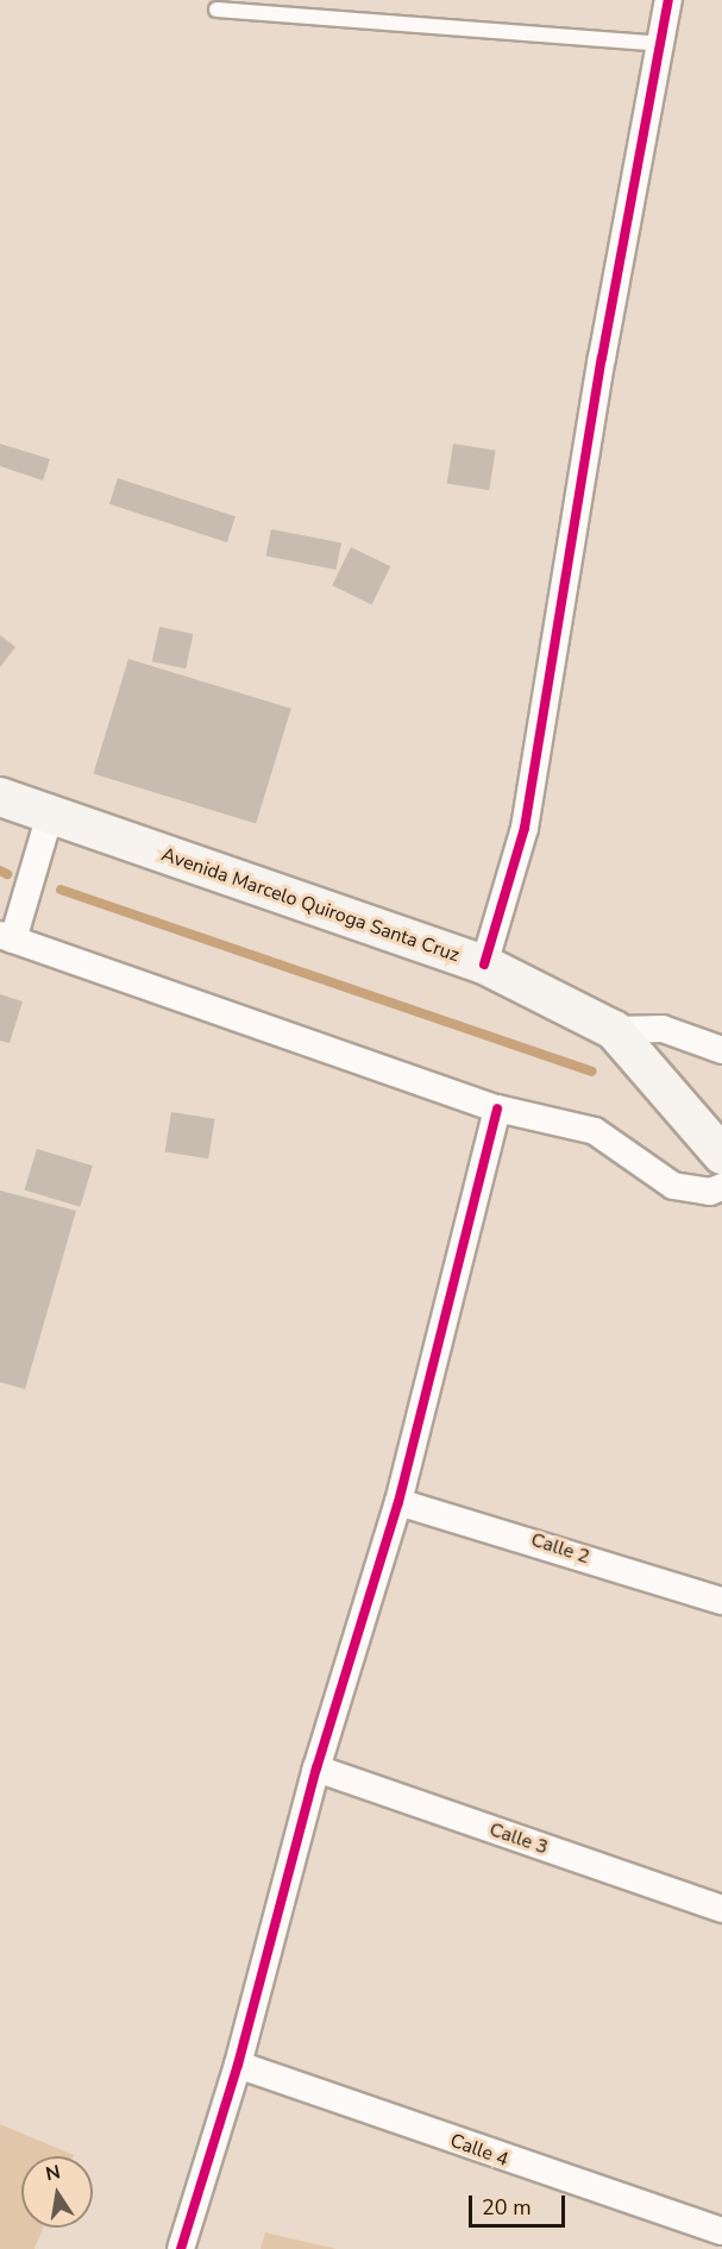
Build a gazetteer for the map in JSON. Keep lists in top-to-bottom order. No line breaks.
{"streets":{"main road":["Avenida Marcelo Quiroga Santa Cruz"],"street":["Calle 2","Calle 3","Calle 4"]},"scale_bar":"20 m","north":"top"}
